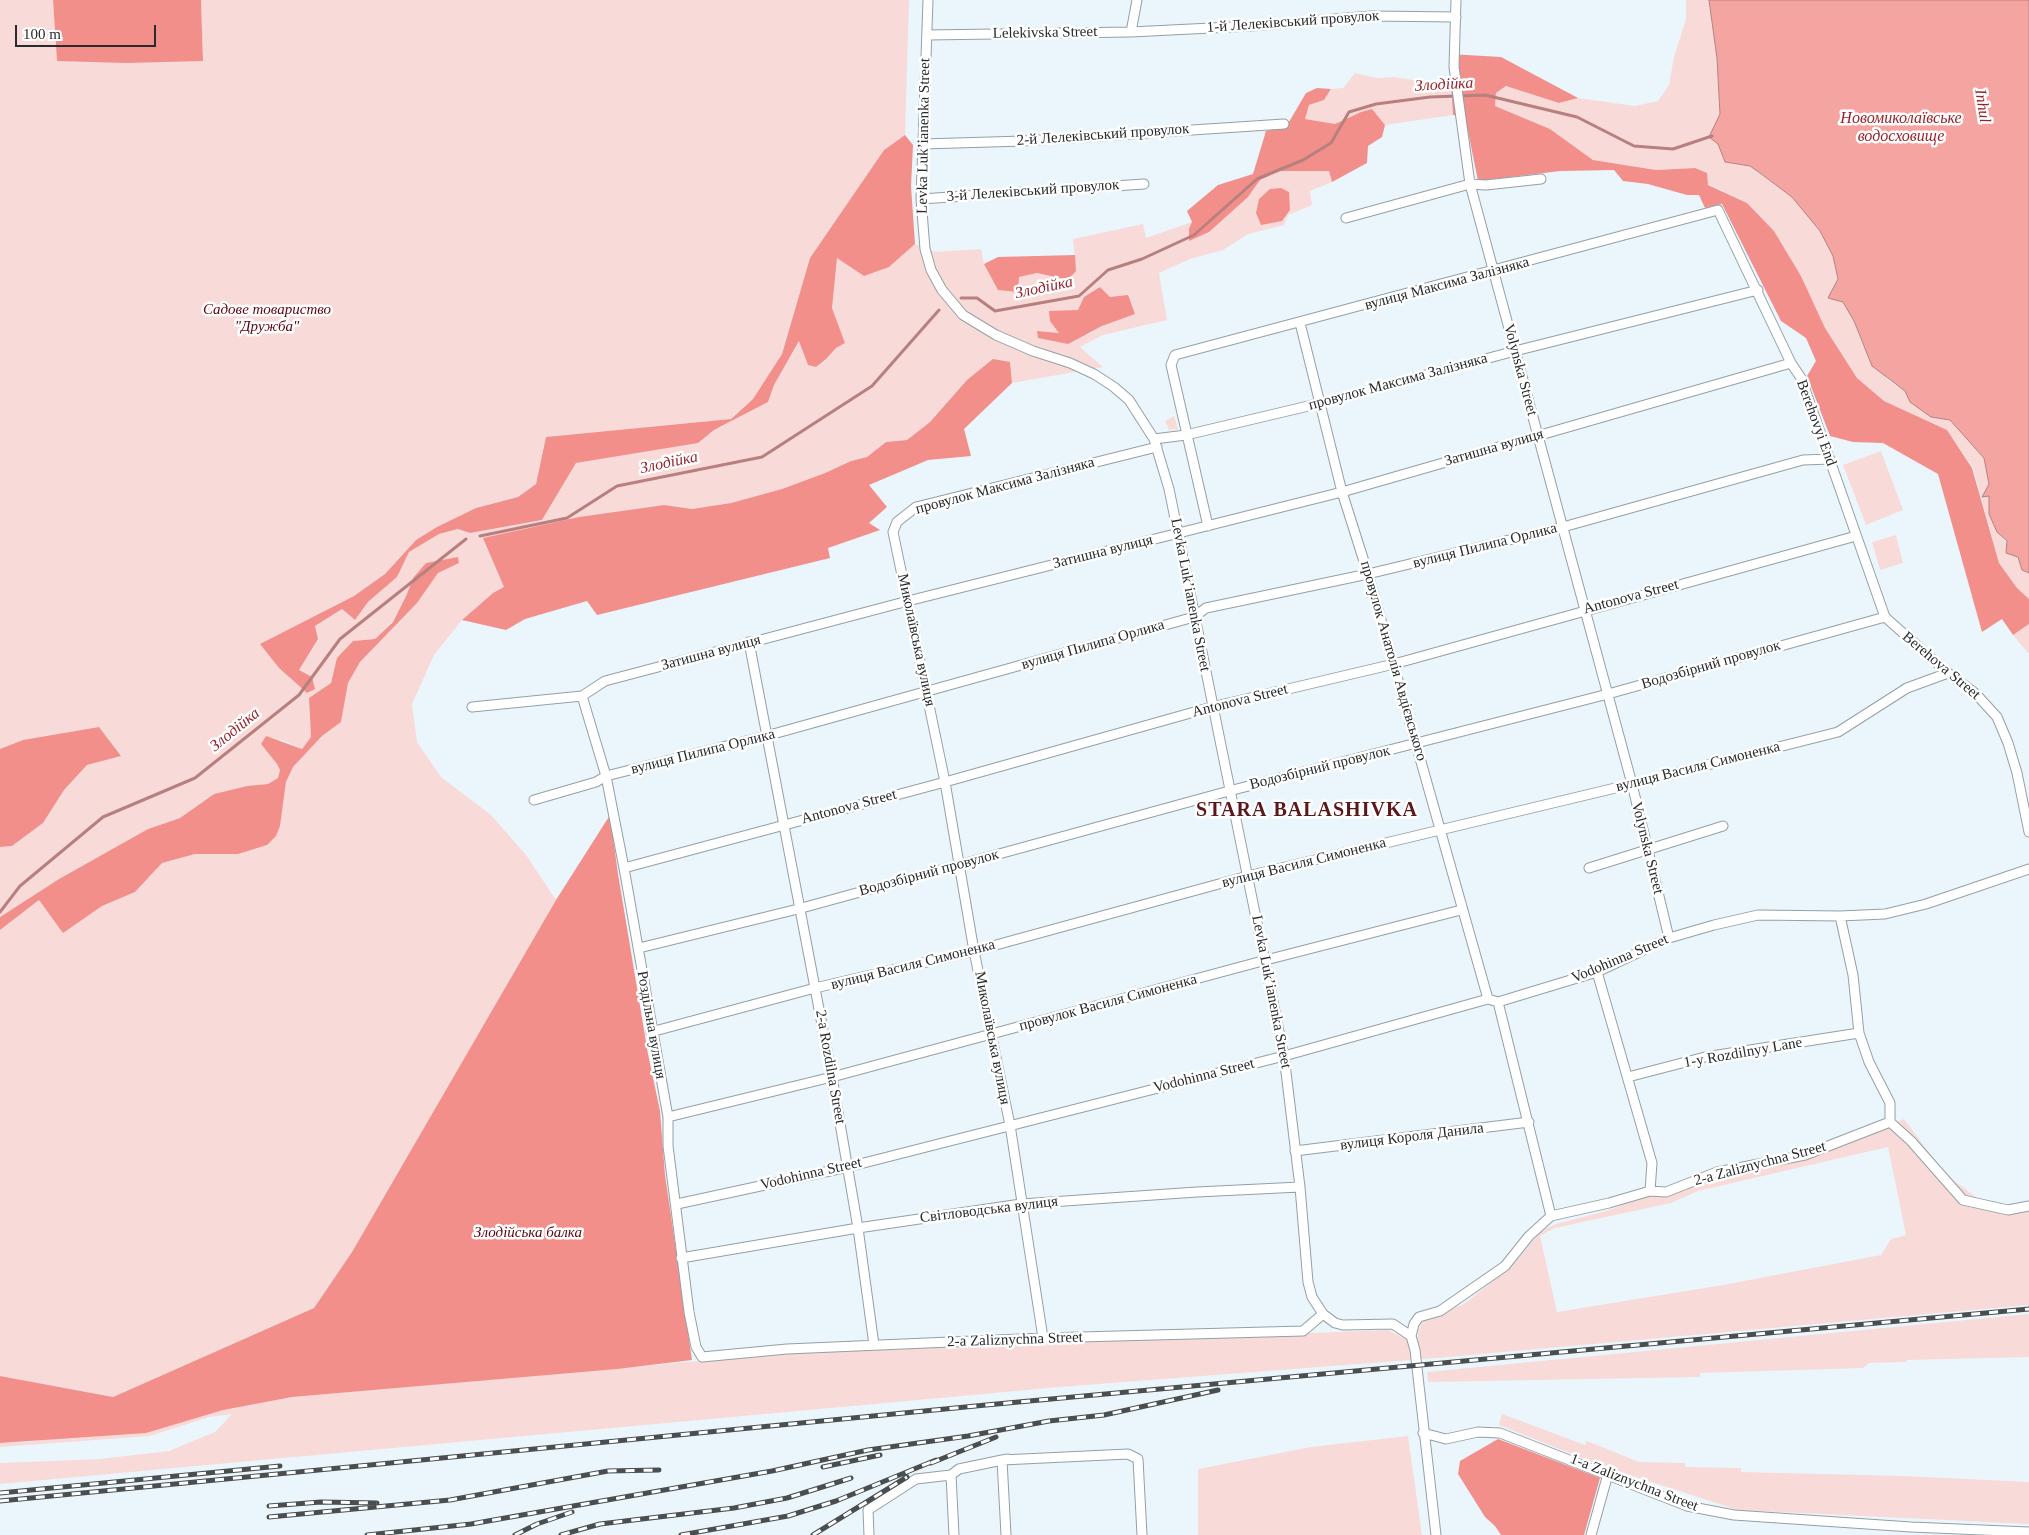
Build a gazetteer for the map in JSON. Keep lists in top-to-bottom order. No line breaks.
{"streets":{"street":["1-й Лелеківський провулок","Lelekivska Street","2-й Лелеківський провулок","Levka Lukʼianenka Street","3-й Лелеківський провулок","вулиця Максима Залізняка","Volynska Street","провулок Максима Залізняка","Berehovyi End","Затишна вулиця","вулиця Пилипа Орлика","Antonova Street","Миколаївська вулиця","провулок Анатолія Авдієвського","Водозбірний провулок","Berehova Street","вулиця Василя Симоненка","Vodohinna Street","провулок Василя Симоненка","Роздільна вулиця","1-y Rozdilnyy Lane","2-a Rozdilna Street","вулиця Короля Данила","2-a Zaliznychna Street","Світловодська вулиця","1-a Zaliznychna Street"]},"crossings":[["1-й Лелеківський провулок","Lelekivska Street"],["1-й Лелеківський провулок","Volynska Street"],["Lelekivska Street","Levka Lukʼianenka Street"],["2-й Лелеківський провулок","Levka Lukʼianenka Street"],["Levka Lukʼianenka Street","3-й Лелеківський провулок"],["Levka Lukʼianenka Street","провулок Максима Залізняка"],["Levka Lukʼianenka Street","Затишна вулиця"],["Levka Lukʼianenka Street","вулиця Пилипа Орлика"],["Levka Lukʼianenka Street","Antonova Street"],["Levka Lukʼianenka Street","Водозбірний провулок"],["Levka Lukʼianenka Street","вулиця Василя Симоненка"],["Levka Lukʼianenka Street","Vodohinna Street"],["Levka Lukʼianenka Street","провулок Василя Симоненка"],["Levka Lukʼianenka Street","вулиця Короля Данила"],["Levka Lukʼianenka Street","2-a Zaliznychna Street"],["Levka Lukʼianenka Street","Світловодська вулиця"],["вулиця Максима Залізняка","Volynska Street"],["вулиця Максима Залізняка","провулок Максима Залізняка"],["вулиця Максима Залізняка","Berehovyi End"],["вулиця Максима Залізняка","провулок Анатолія Авдієвського"],["Volynska Street","провулок Максима Залізняка"],["Volynska Street","Затишна вулиця"],["Volynska Street","вулиця Пилипа Орлика"],["Volynska Street","Antonova Street"],["Volynska Street","Водозбірний провулок"],["Volynska Street","вулиця Василя Симоненка"],["Volynska Street","Vodohinna Street"],["провулок Максима Залізняка","Berehovyi End"],["провулок Максима Залізняка","Миколаївська вулиця"],["провулок Максима Залізняка","провулок Анатолія Авдієвського"],["Berehovyi End","Затишна вулиця"],["Berehovyi End","вулиця Пилипа Орлика"],["Berehovyi End","Antonova Street"],["Berehovyi End","Водозбірний провулок"],["Berehovyi End","Berehova Street"],["Затишна вулиця","Миколаївська вулиця"],["Затишна вулиця","провулок Анатолія Авдієвського"],["Затишна вулиця","Роздільна вулиця"],["Затишна вулиця","2-a Rozdilna Street"],["вулиця Пилипа Орлика","Миколаївська вулиця"],["вулиця Пилипа Орлика","провулок Анатолія Авдієвського"],["вулиця Пилипа Орлика","Роздільна вулиця"],["вулиця Пилипа Орлика","2-a Rozdilna Street"],["Antonova Street","Миколаївська вулиця"],["Antonova Street","провулок Анатолія Авдієвського"],["Antonova Street","Роздільна вулиця"],["Antonova Street","2-a Rozdilna Street"],["Миколаївська вулиця","Водозбірний провулок"],["Миколаївська вулиця","вулиця Василя Симоненка"],["Миколаївська вулиця","Vodohinna Street"],["Миколаївська вулиця","провулок Василя Симоненка"],["Миколаївська вулиця","2-a Zaliznychna Street"],["Миколаївська вулиця","Світловодська вулиця"],["провулок Анатолія Авдієвського","Водозбірний провулок"],["провулок Анатолія Авдієвського","вулиця Василя Симоненка"],["провулок Анатолія Авдієвського","Vodohinna Street"],["провулок Анатолія Авдієвського","провулок Василя Симоненка"],["Водозбірний провулок","Berehova Street"],["Водозбірний провулок","Роздільна вулиця"],["Водозбірний провулок","2-a Rozdilna Street"],["Berehova Street","вулиця Василя Симоненка"],["вулиця Василя Симоненка","Роздільна вулиця"],["вулиця Василя Симоненка","2-a Rozdilna Street"],["Vodohinna Street","Роздільна вулиця"],["Vodohinna Street","2-a Rozdilna Street"],["провулок Василя Симоненка","Роздільна вулиця"],["провулок Василя Симоненка","2-a Rozdilna Street"],["Роздільна вулиця","2-a Zaliznychna Street"],["Роздільна вулиця","Світловодська вулиця"],["2-a Rozdilna Street","2-a Zaliznychna Street"],["2-a Rozdilna Street","Світловодська вулиця"]],"districts":["STARA BALASHIVKA"],"water":["Злодійка","Inhul","Новомиколаївське водосховище"],"parks":["Садове товариство \"Дружба\"","Злодійська балка"],"scale_bar":"100 m"}
